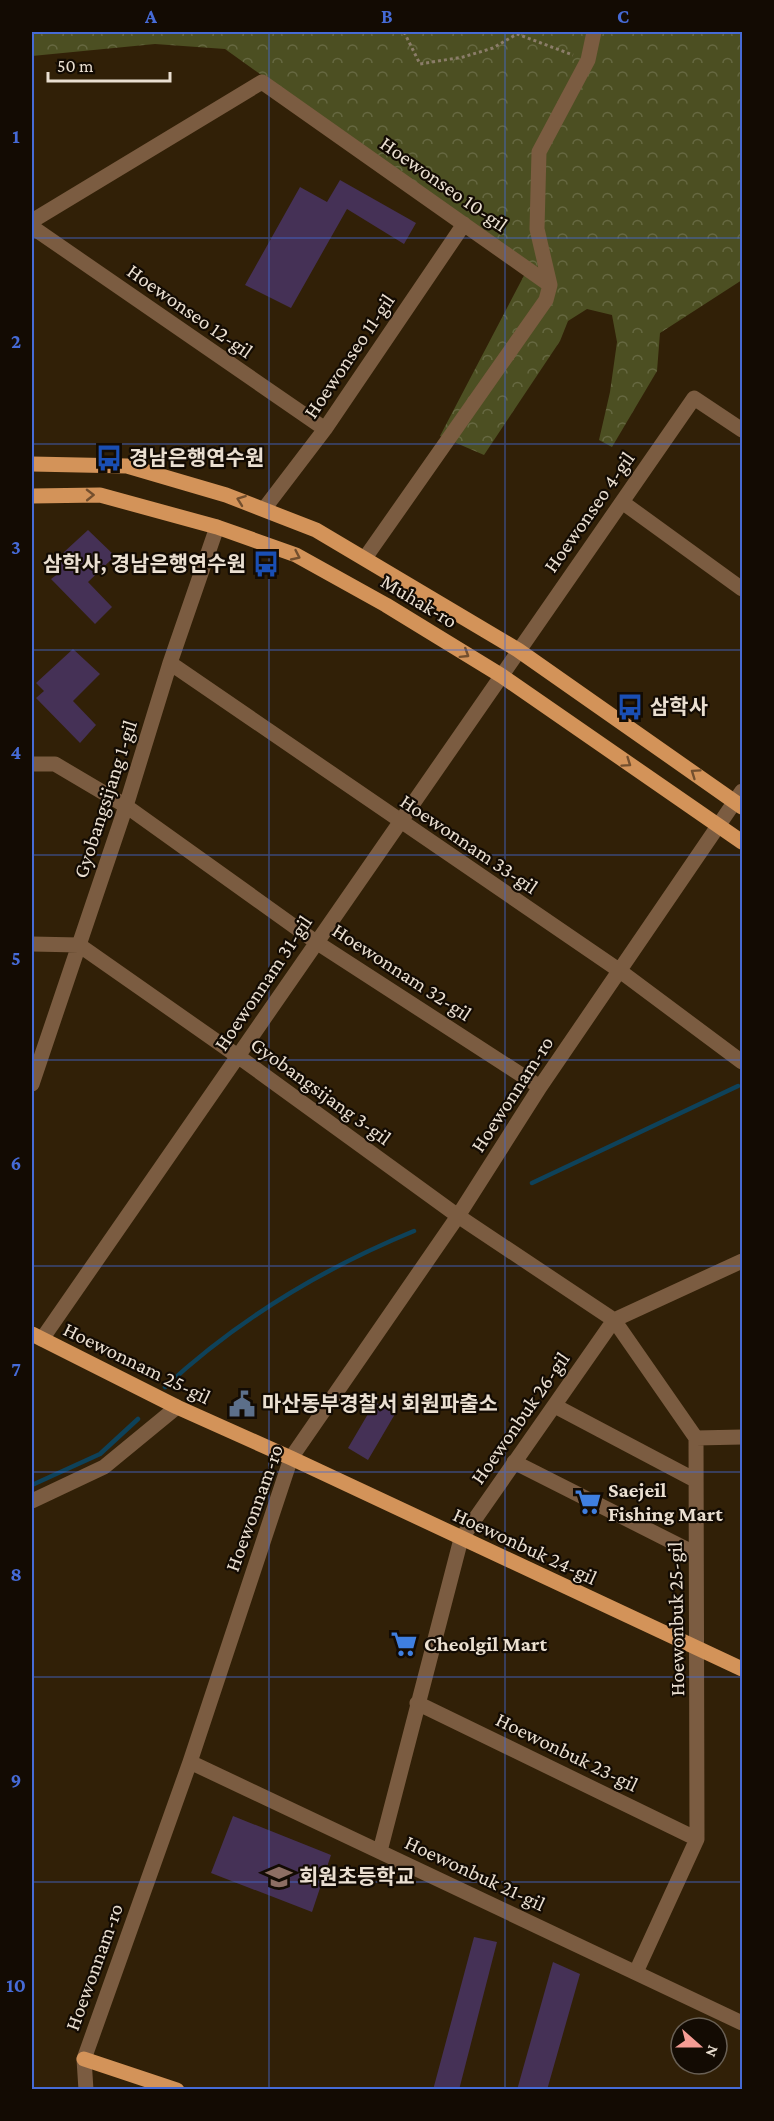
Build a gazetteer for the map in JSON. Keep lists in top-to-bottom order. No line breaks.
{"streets":{"main road":["Muhak-ro","Hoewonnam 25-gil","Hoewonbuk 24-gil"],"street":["Hoewonseo 10-gil","Hoewonseo 12-gil","Hoewonseo 11-gil","Hoewonseo 4-gil","Gyobangsijang 1-gil","Hoewonnam 33-gil","Hoewonnam 32-gil","Hoewonnam 31-gil","Gyobangsijang 3-gil","Hoewonnam-ro","Hoewonbuk 26-gil","Hoewonbuk 25-gil","Hoewonbuk 23-gil","Hoewonbuk 21-gil"]},"crossings":[["Hoewonseo 10-gil","Hoewonseo 11-gil"],["Hoewonseo 12-gil","Hoewonseo 11-gil"],["Hoewonseo 11-gil","Muhak-ro"],["Hoewonseo 4-gil","Muhak-ro"],["Hoewonseo 4-gil","Hoewonnam 31-gil"],["Muhak-ro","Gyobangsijang 1-gil"],["Muhak-ro","Hoewonnam 31-gil"],["Muhak-ro","Hoewonnam-ro"],["Gyobangsijang 1-gil","Hoewonnam 33-gil"],["Gyobangsijang 1-gil","Hoewonnam 32-gil"],["Gyobangsijang 1-gil","Gyobangsijang 3-gil"],["Hoewonnam 33-gil","Hoewonnam 31-gil"],["Hoewonnam 33-gil","Hoewonnam-ro"],["Hoewonnam 32-gil","Hoewonnam 31-gil"],["Hoewonnam 32-gil","Hoewonnam-ro"],["Hoewonnam 31-gil","Gyobangsijang 3-gil"],["Hoewonnam 31-gil","Hoewonnam 25-gil"],["Gyobangsijang 3-gil","Hoewonnam-ro"],["Hoewonnam-ro","Hoewonnam 25-gil"],["Hoewonnam-ro","Hoewonbuk 24-gil"],["Hoewonnam-ro","Hoewonbuk 21-gil"],["Hoewonnam 25-gil","Hoewonbuk 24-gil"],["Hoewonbuk 26-gil","Hoewonbuk 24-gil"],["Hoewonbuk 26-gil","Hoewonbuk 23-gil"],["Hoewonbuk 26-gil","Hoewonbuk 21-gil"],["Hoewonbuk 24-gil","Hoewonbuk 25-gil"],["Hoewonbuk 25-gil","Hoewonbuk 23-gil"],["Hoewonbuk 25-gil","Hoewonbuk 21-gil"]],"places":{"bus stop":["경남은행연수원","삼학사, 경남은행연수원","삼학사"],"public building":["마산동부경찰서 회원파출소"],"supermarket":["Saejeil Fishing Mart","Cheolgil Mart"],"school or university":["회원초등학교"]},"scale_bar":"50 m","north":"right","grid":{"columns":["A","B","C"],"rows":["1","2","3","4","5","6","7","8","9","10"]}}
